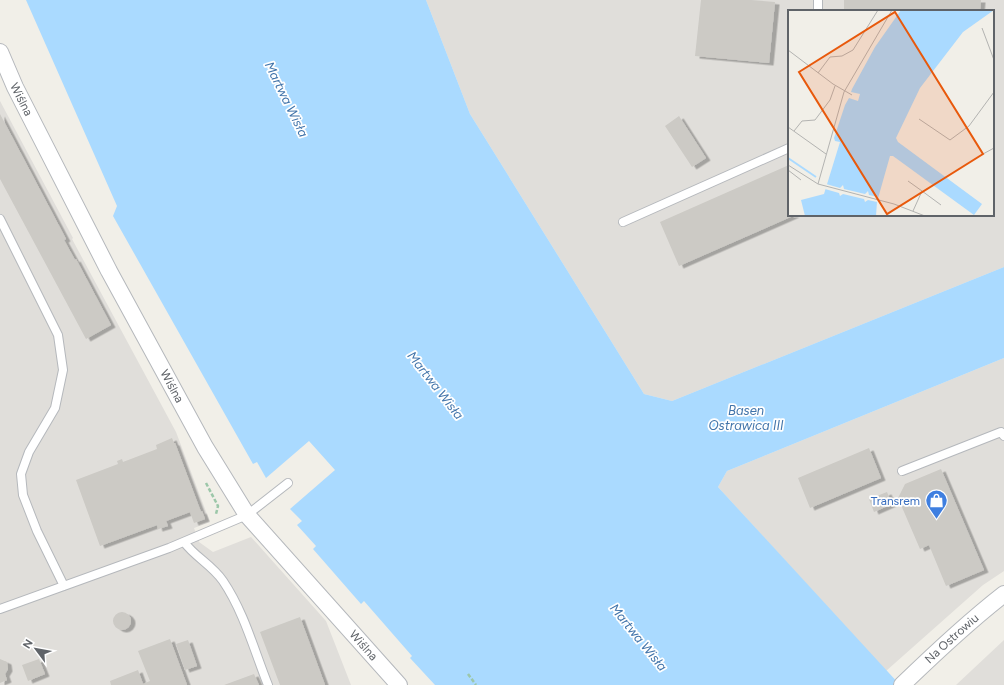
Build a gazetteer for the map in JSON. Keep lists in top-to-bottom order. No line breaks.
{"streets":{"street":["Wiślna","Na Ostrowiu"]},"water":["Martwa Wisła","Basen Ostrawica III"],"places":{"shop":["Transrem"]},"north":"top left"}
